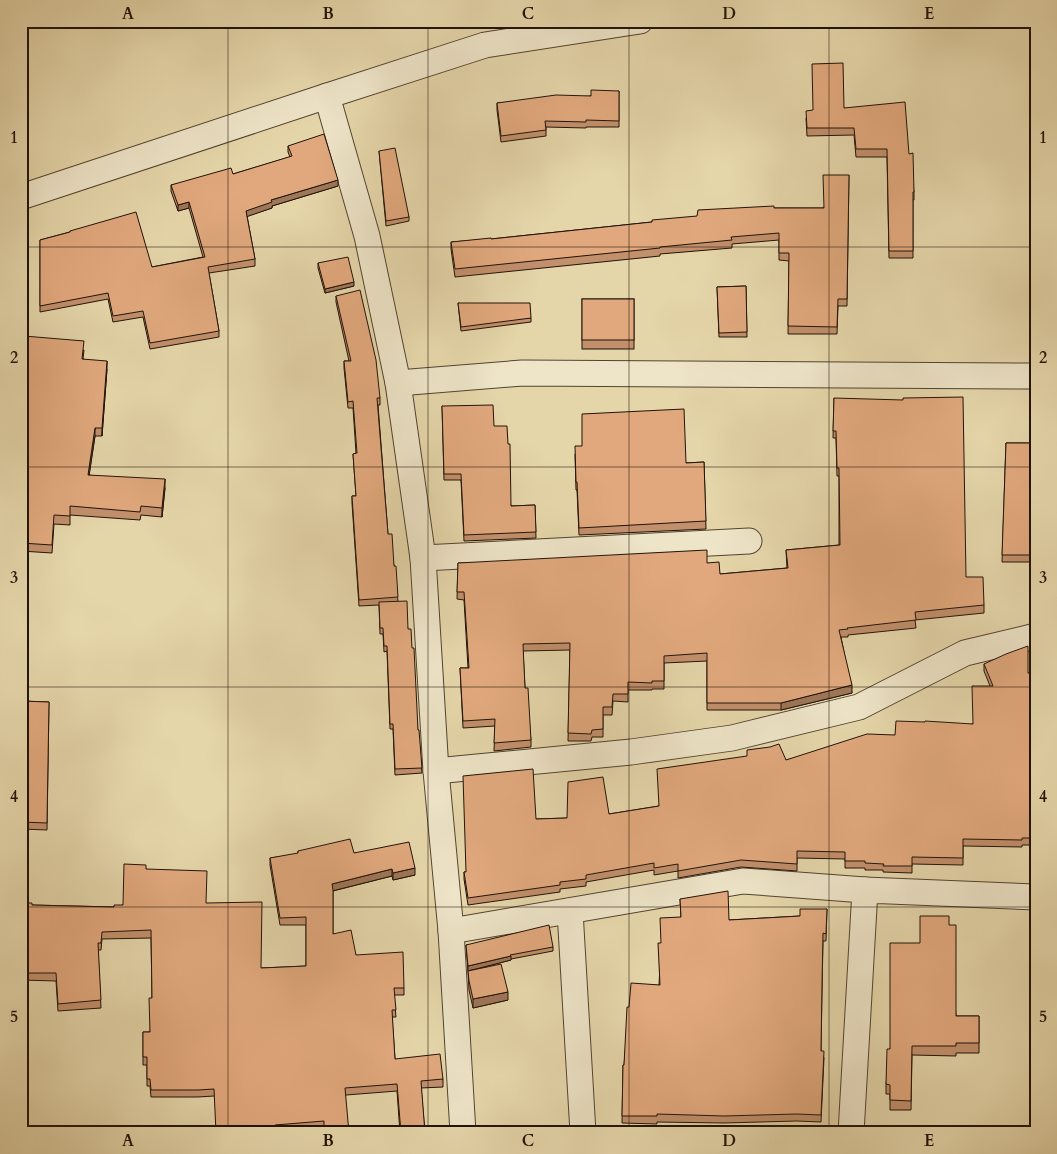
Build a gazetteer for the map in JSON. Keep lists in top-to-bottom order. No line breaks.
{"grid":{"columns":["A","B","C","D","E"],"rows":["1","2","3","4","5"]}}
